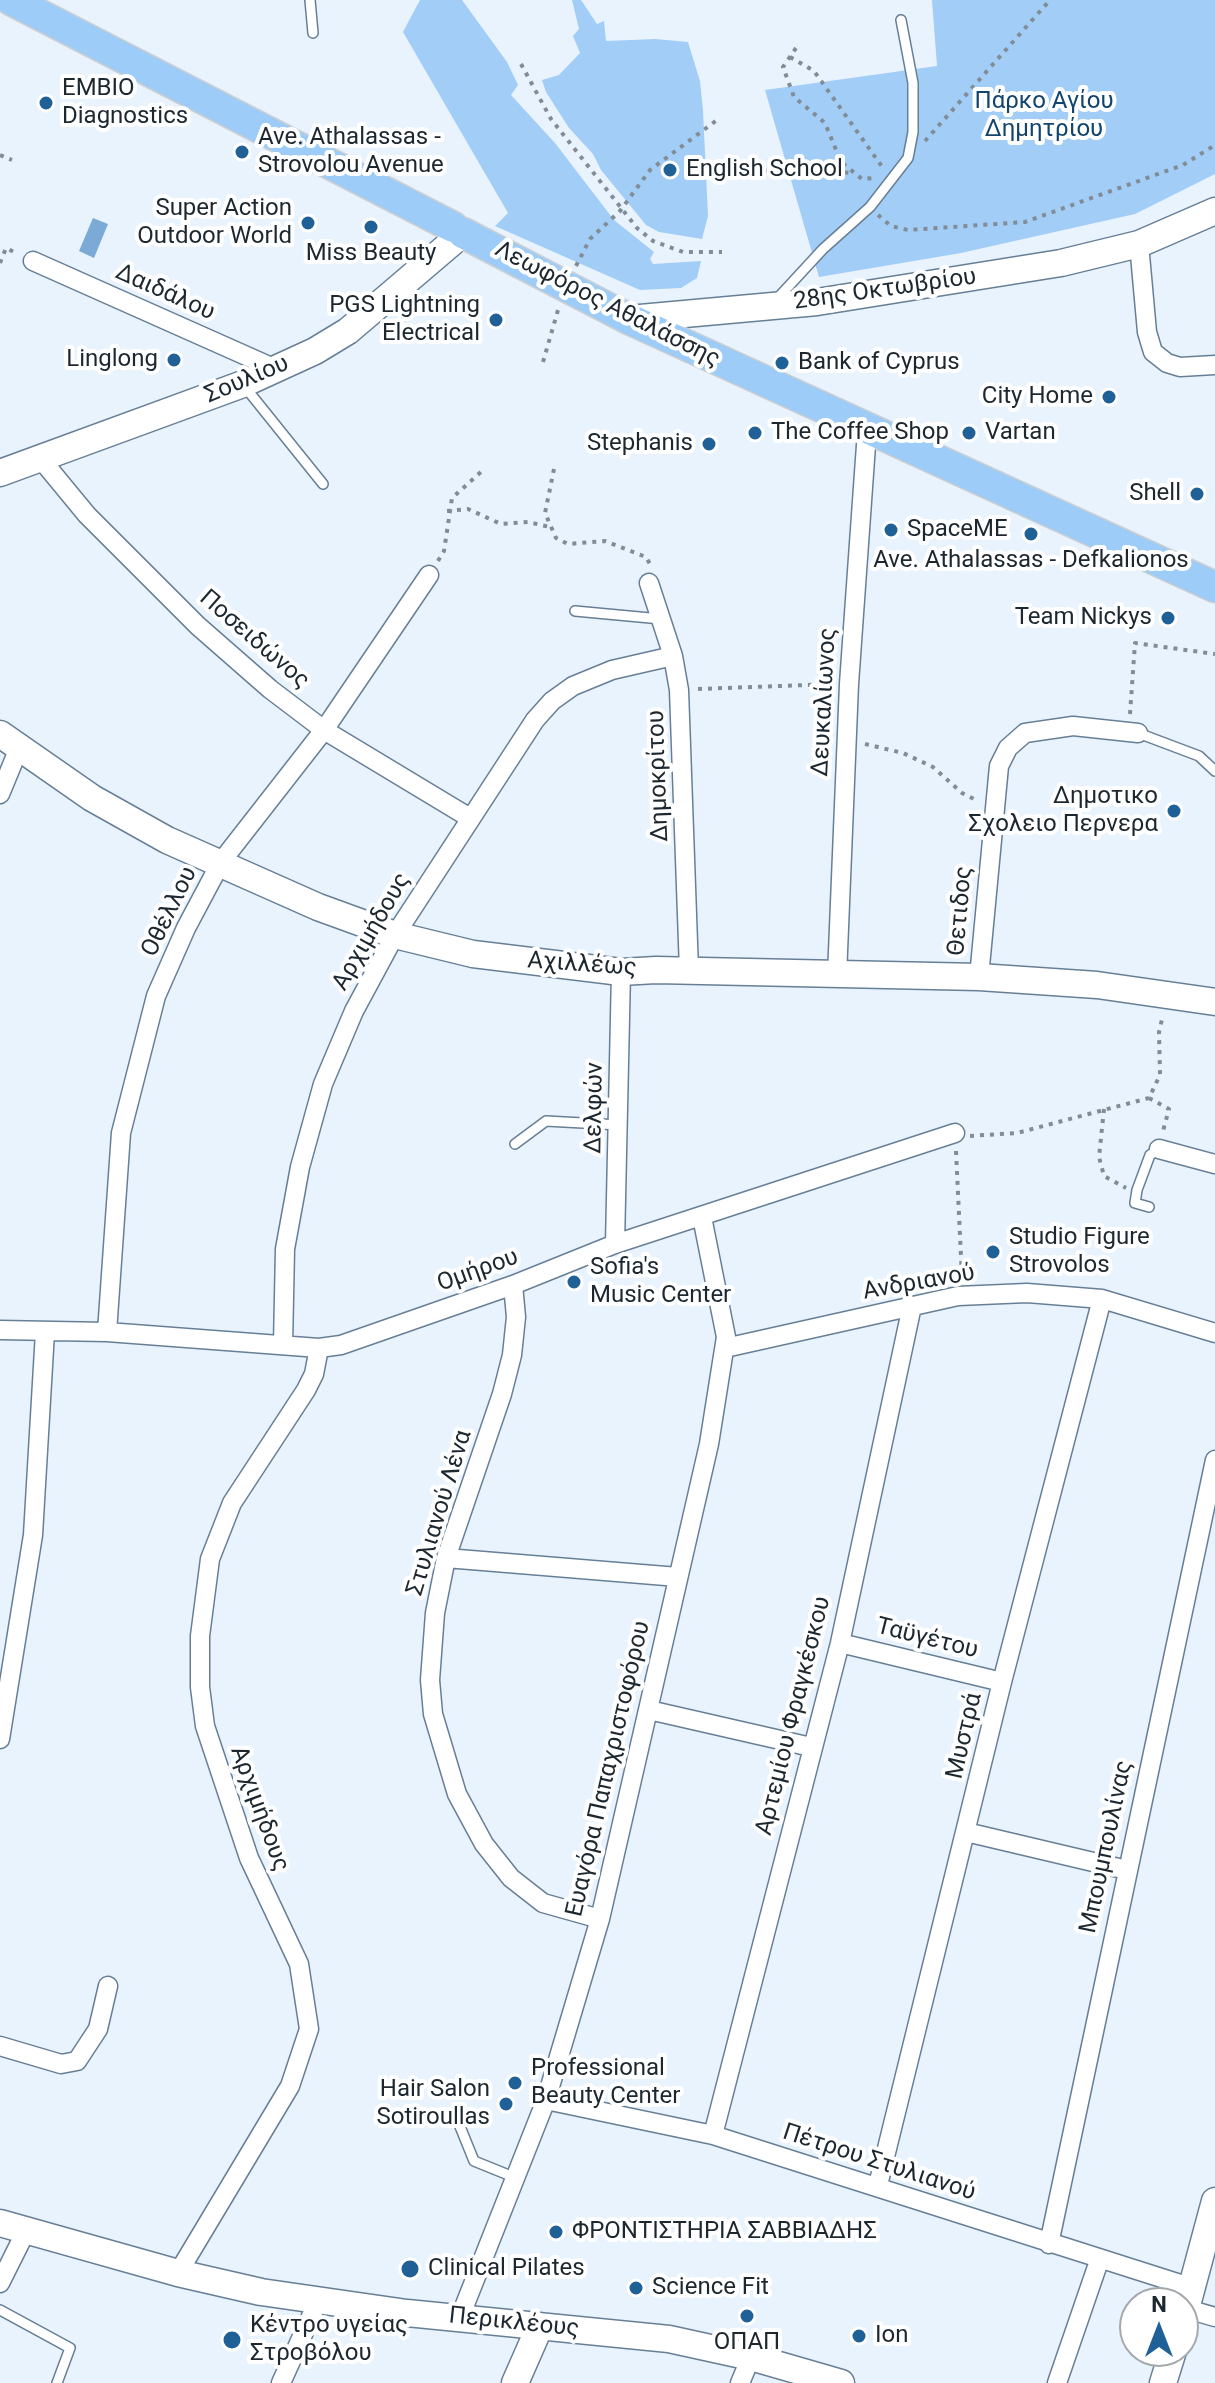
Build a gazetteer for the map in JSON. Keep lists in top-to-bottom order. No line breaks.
{"streets":{"main road":["Λεωφόρος Αθαλάσσης"],"street":["28ης Οκτωβρίου","Δαιδάλου","Σουλίου","Ποσειδώνος","Δευκαλίωνος","Δημοκρίτου","Θετιδος","Οθέλλου","Αρχιμήδους","Αχιλλέως","Δελφών","Ομήρου","Ανδριανού","Στυλιανού Λένα","Ταϋγέτου","Αρτεμίου Φραγκέσκου","Μυστρά","Ευαγόρα Παπαχριστοφόρου","Μπουμπουλίνας","Πέτρου Στυλιανού","Περικλέους"]},"crossings":[["28ης Οκτωβρίου","Λεωφόρος Αθαλάσσης"],["Δαιδάλου","Σουλίου"],["Λεωφόρος Αθαλάσσης","Σουλίου"],["Λεωφόρος Αθαλάσσης","Δευκαλίωνος"],["Σουλίου","Ποσειδώνος"],["Ποσειδώνος","Οθέλλου"],["Ποσειδώνος","Αρχιμήδους"],["Δευκαλίωνος","Αχιλλέως"],["Δημοκρίτου","Αρχιμήδους"],["Δημοκρίτου","Αχιλλέως"],["Θετιδος","Αχιλλέως"],["Οθέλλου","Αχιλλέως"],["Οθέλλου","Ομήρου"],["Αρχιμήδους","Αχιλλέως"],["Αρχιμήδους","Ομήρου"],["Αρχιμήδους","Περικλέους"],["Αχιλλέως","Δελφών"],["Δελφών","Ομήρου"],["Ομήρου","Στυλιανού Λένα"],["Ομήρου","Ευαγόρα Παπαχριστοφόρου"],["Ανδριανού","Αρτεμίου Φραγκέσκου"],["Ανδριανού","Μυστρά"],["Ανδριανού","Ευαγόρα Παπαχριστοφόρου"],["Στυλιανού Λένα","Ευαγόρα Παπαχριστοφόρου"],["Ταϋγέτου","Αρτεμίου Φραγκέσκου"],["Ταϋγέτου","Μυστρά"],["Αρτεμίου Φραγκέσκου","Πέτρου Στυλιανού"],["Μυστρά","Πέτρου Στυλιανού"],["Ευαγόρα Παπαχριστοφόρου","Πέτρου Στυλιανού"],["Ευαγόρα Παπαχριστοφόρου","Περικλέους"],["Μπουμπουλίνας","Πέτρου Στυλιανού"]],"parks":["Πάρκο Αγίου Δημητρίου"],"places":["EMBIO Diagnostics","Ave. Athalassas - Strovolou Avenue","English School","Super Action Outdoor World","Miss Beauty","PGS Lightning Electrical","Linglong","Bank of Cyprus","City Home","The Coffee Shop","Vartan","Stephanis","Shell","SpaceME","Ave. Athalassas - Defkalionos","Team Nickys","Δημοτικο Σχολειο Περνερα","Studio Figure Strovolos","Sofia's Music Center","Professional Beauty Center","Hair Salon Sotiroullas","ΦΡΟΝΤΙΣΤΗΡΙΑ ΣΑΒΒΙΑΔΗΣ","Clinical Pilates","Science Fit","ΟΠΑΠ","Ion","Κέντρο υγείας Στροβόλου"],"north":"top"}
